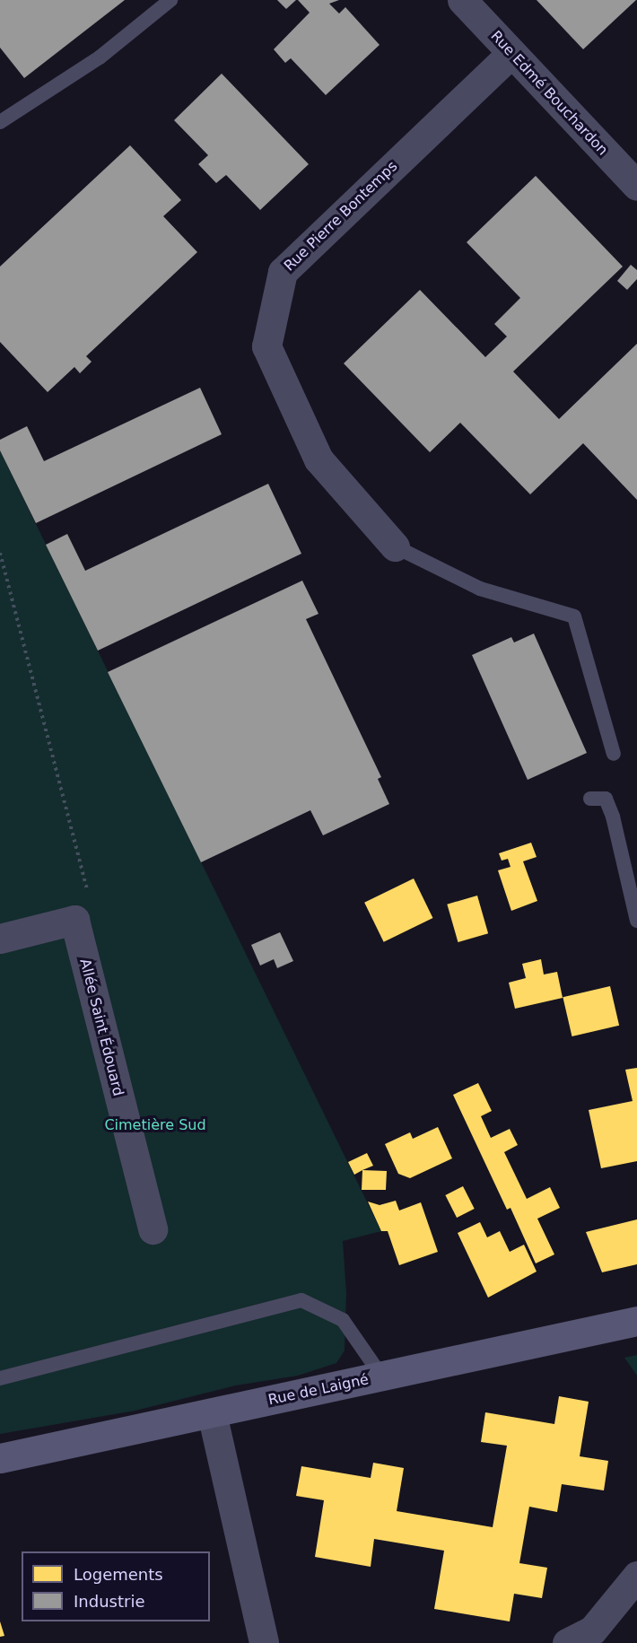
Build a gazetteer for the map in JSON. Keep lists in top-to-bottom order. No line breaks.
{"streets":{"street":["Rue Edmé Bouchardon","Rue Pierre Bontemps","Allée Saint Édouard","Rue de Laigné"]},"crossings":[["Rue Edmé Bouchardon","Rue Pierre Bontemps"]],"parks":["Cimetière Sud"],"legend":["Logements","Industrie"]}
